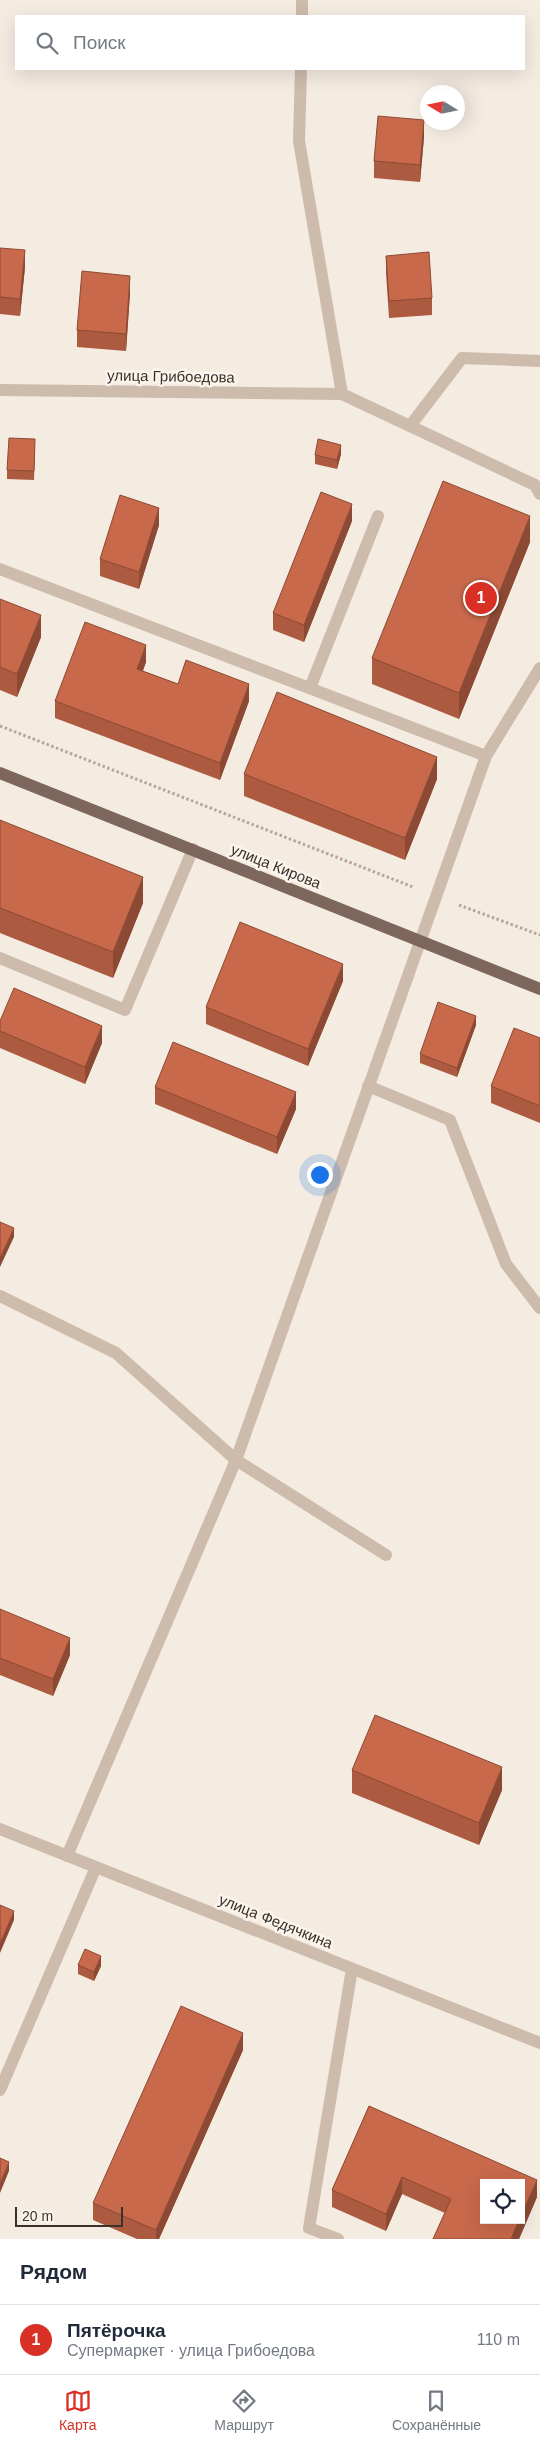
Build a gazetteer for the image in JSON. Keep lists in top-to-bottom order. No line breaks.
{"streets":{"main road":["улица Кирова"],"street":["улица Грибоедова","улица Федячкина"]},"scale_bar":"20 m","north":"left","page":{"search":"Поиск","pins":"1","scale":"20 m","heading":"Рядом","list":[{"mark":"1","name":"Пятёрочка","note":"Супермаркет · улица Грибоедова","value":"110 m"}],"nav":["Карта","Маршрут","Сохранённые"]}}
